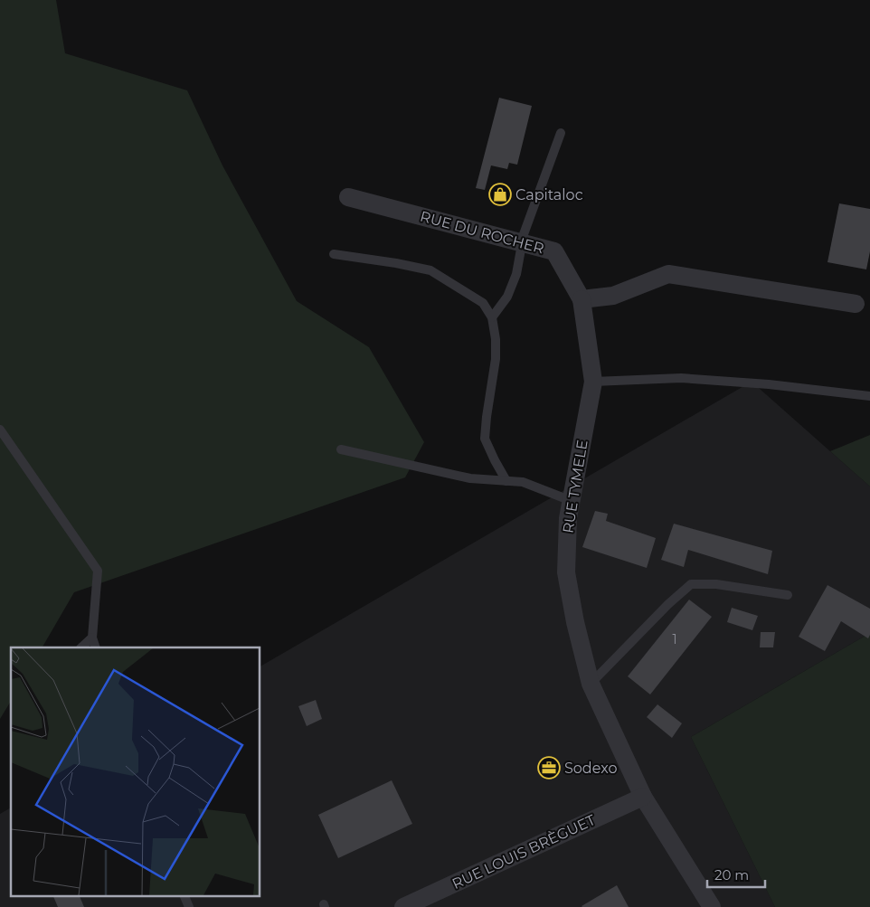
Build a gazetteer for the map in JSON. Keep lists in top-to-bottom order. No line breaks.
{"streets":{"street":["RUE DU ROCHER","RUE TYMELE","RUE LOUIS BRÈGUET"]},"crossings":[["RUE DU ROCHER","RUE TYMELE"],["RUE TYMELE","RUE LOUIS BRÈGUET"]],"places":{"shop":["Capitaloc"],"office":["Sodexo"]},"house_numbers":["1"],"scale_bar":"20 m"}
